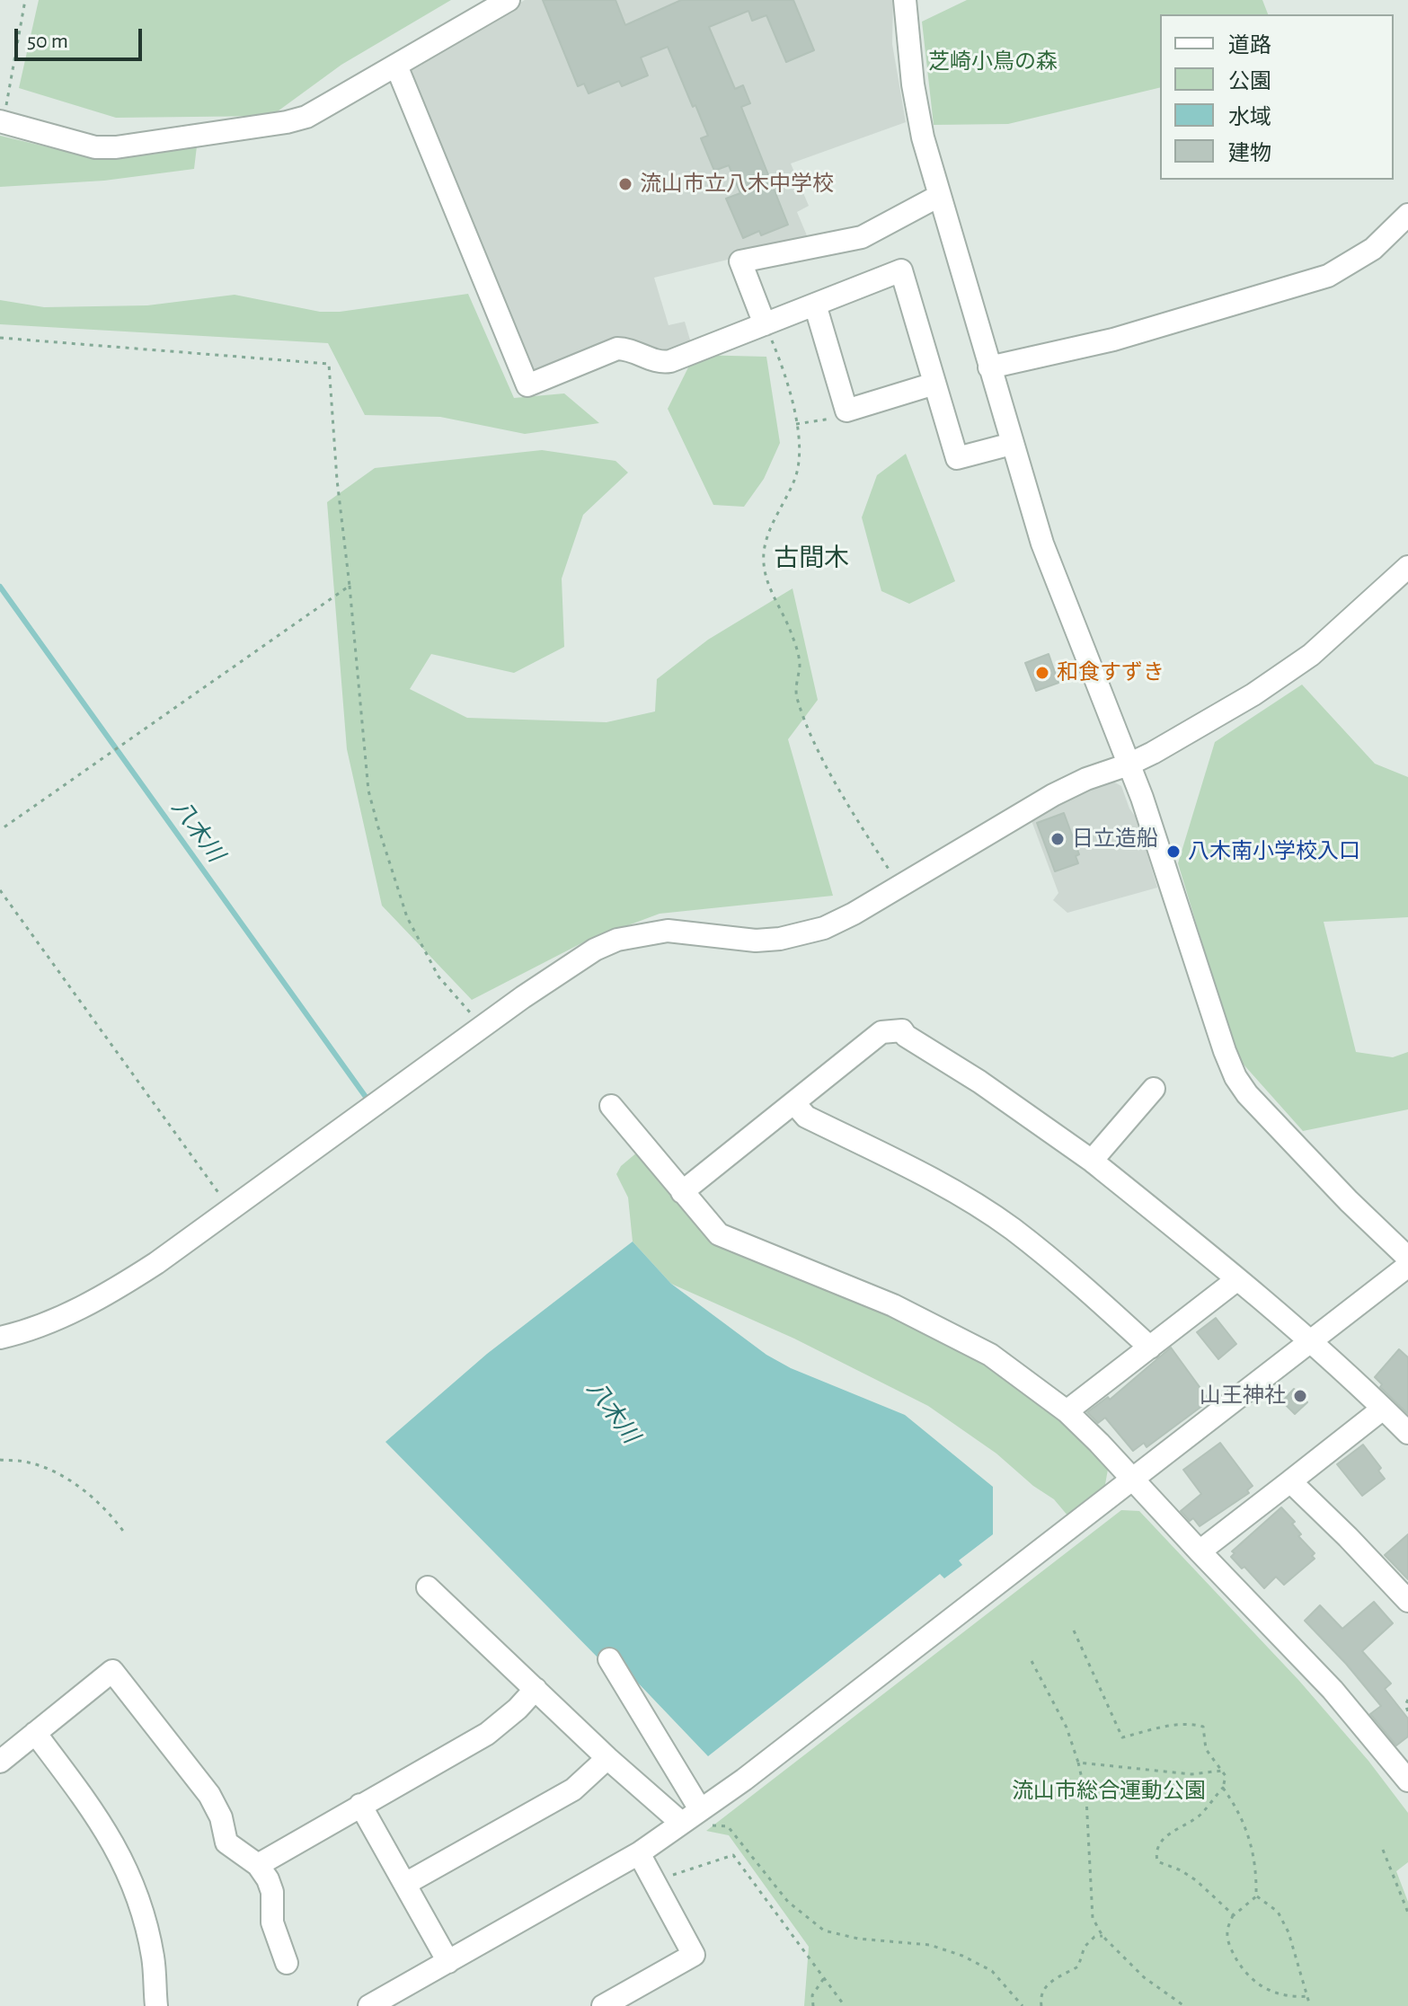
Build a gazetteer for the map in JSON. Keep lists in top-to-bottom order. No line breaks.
{"districts":["古間木"],"water":["八木川"],"parks":["芝崎小鳥の森","流山市総合運動公園"],"places":["流山市立八木中学校","和食すずき","日立造船","八木南小学校入口","山王神社"],"legend":["道路","公園","水域","建物"],"scale_bar":"50 m"}
